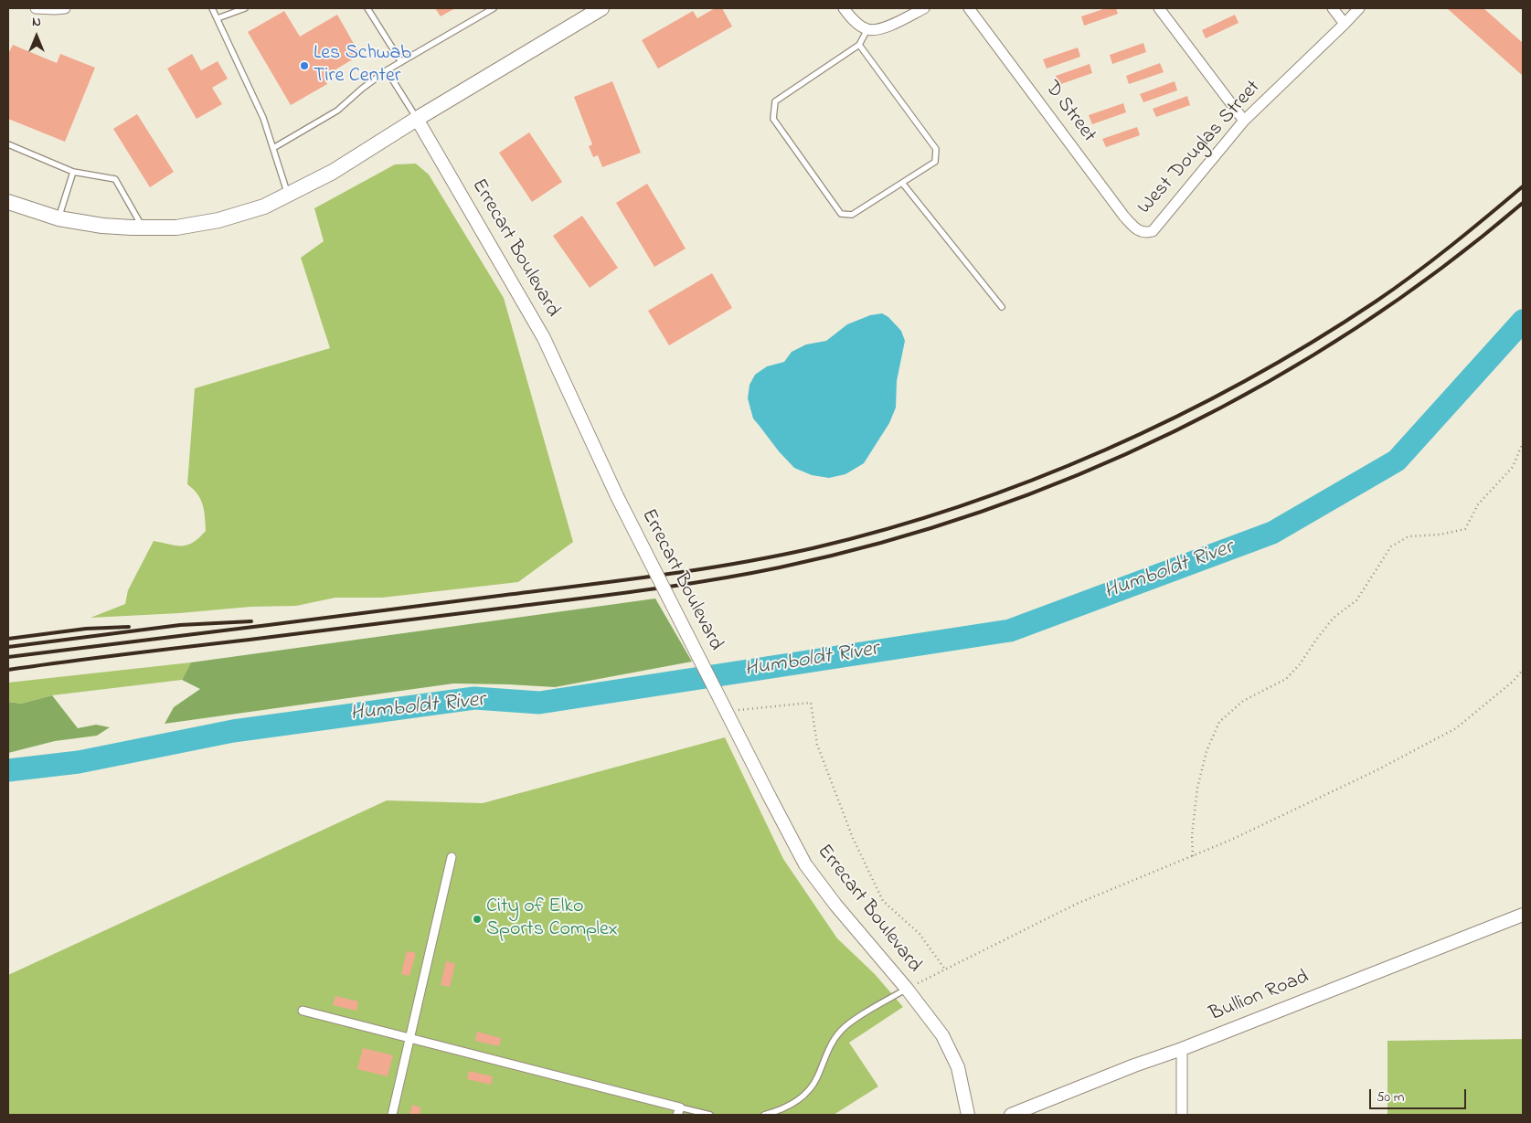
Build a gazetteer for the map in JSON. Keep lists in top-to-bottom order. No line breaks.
{"streets":{"street":["D Street","West Douglas Street","Errecart Boulevard","Bullion Road"]},"crossings":[["D Street","West Douglas Street"]],"water":["Humboldt River"],"places":["Les Schwab Tire Center","City of Elko Sports Complex"],"scale_bar":"50 m","north":"top"}
